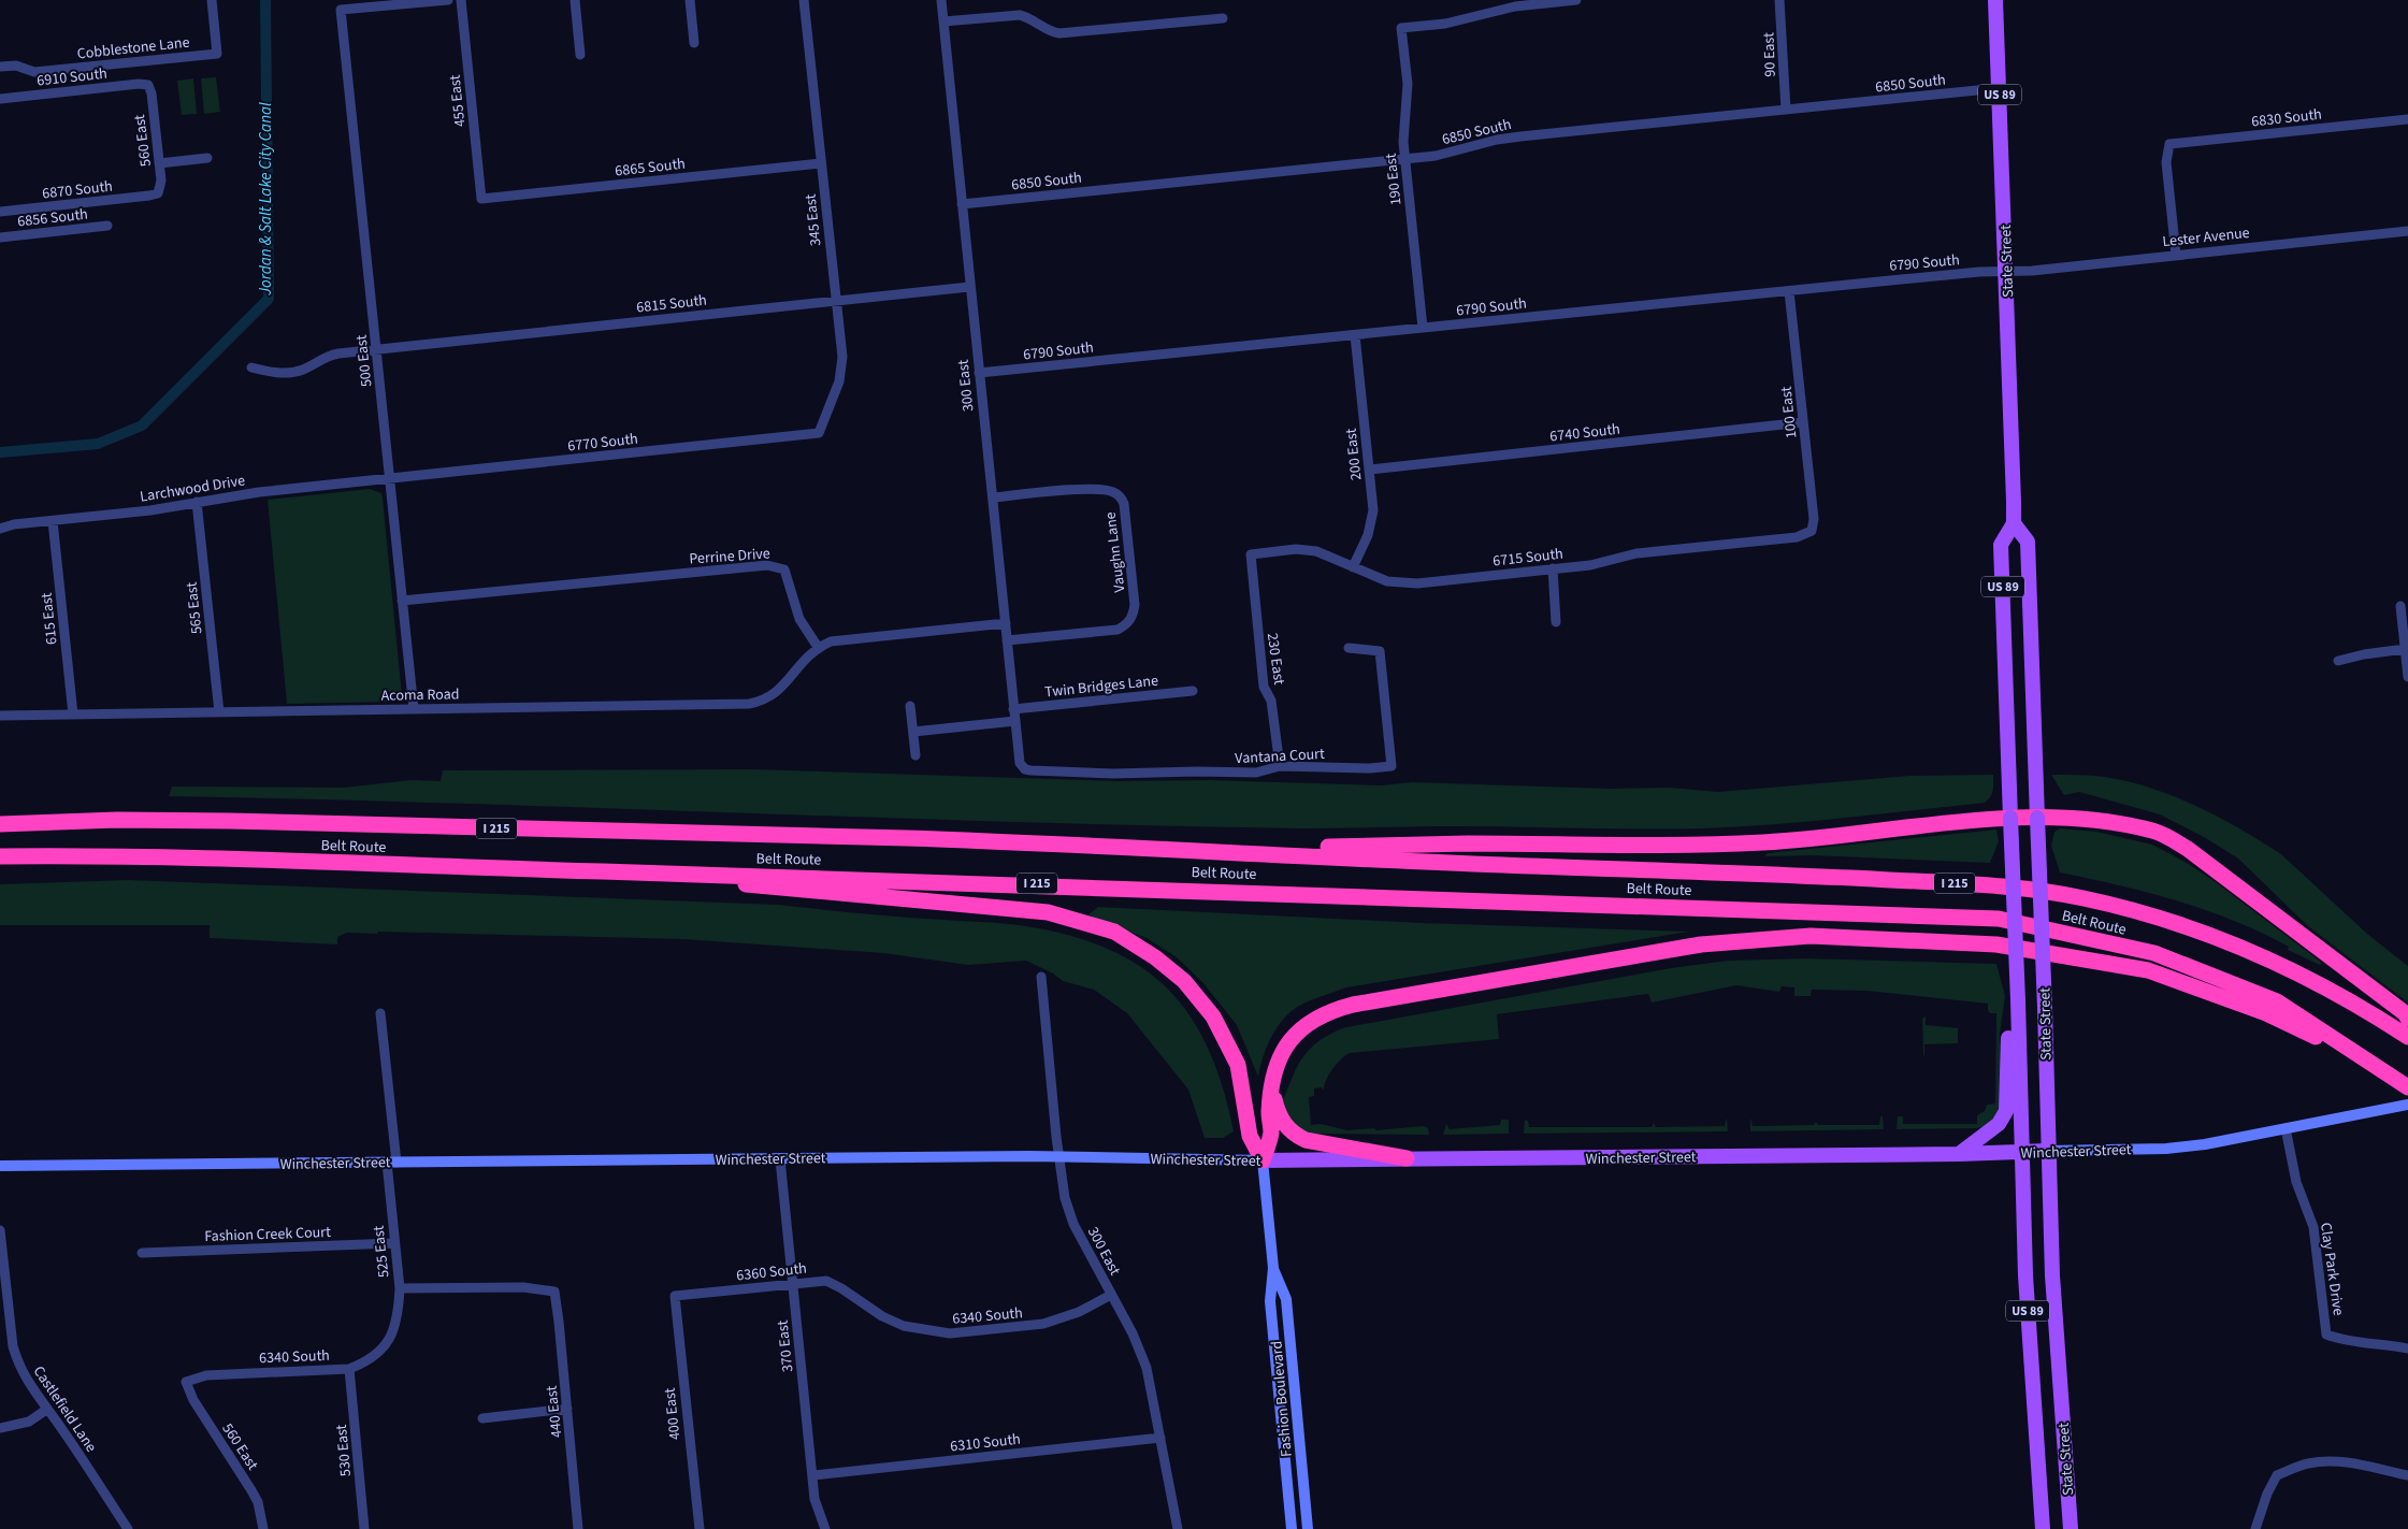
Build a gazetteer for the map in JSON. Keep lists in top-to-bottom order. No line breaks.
{"streets":{"highway":["I 215","Belt Route"],"main road":["US 89","State Street","Winchester Street","Fashion Boulevard"],"street":["Cobblestone Lane","90 East","6910 South","6850 South","455 East","6830 South","560 East","6865 South","190 East","6870 South","6856 South","345 East","Lester Avenue","6790 South","6815 South","500 East","300 East","100 East","6740 South","6770 South","200 East","Larchwood Drive","Vaughn Lane","Perrine Drive","6715 South","565 East","615 East","230 East","Twin Bridges Lane","Acoma Road","Vantana Court","Fashion Creek Court","525 East","Clay Park Drive","6360 South","6340 South","370 East","Castlefield Lane","440 East","400 East","6310 South","530 East"]},"crossings":[["90 East","6850 South"],["6910 South","560 East"],["6850 South","190 East"],["6850 South","State Street"],["6850 South","300 East"],["455 East","6865 South"],["6830 South","Lester Avenue"],["560 East","6870 South"],["560 East","6340 South"],["6865 South","345 East"],["190 East","6790 South"],["345 East","6815 South"],["345 East","6770 South"],["Lester Avenue","State Street"],["Lester Avenue","6790 South"],["State Street","6790 South"],["State Street","Winchester Street"],["6790 South","300 East"],["6790 South","100 East"],["6790 South","200 East"],["6815 South","500 East"],["6815 South","300 East"],["500 East","6770 South"],["500 East","Larchwood Drive"],["500 East","Perrine Drive"],["500 East","Acoma Road"],["300 East","Vaughn Lane"],["300 East","Twin Bridges Lane"],["300 East","Vantana Court"],["300 East","Winchester Street"],["300 East","6340 South"],["300 East","6310 South"],["100 East","6740 South"],["100 East","6715 South"],["6740 South","200 East"],["6770 South","Larchwood Drive"],["200 East","6715 South"],["Larchwood Drive","565 East"],["Larchwood Drive","615 East"],["Perrine Drive","Acoma Road"],["6715 South","230 East"],["565 East","Acoma Road"],["615 East","Acoma Road"],["230 East","Vantana Court"],["Winchester Street","525 East"],["Winchester Street","Clay Park Drive"],["Winchester Street","370 East"],["Winchester Street","Fashion Boulevard"],["Fashion Creek Court","525 East"],["525 East","6340 South"],["525 East","440 East"],["6360 South","6340 South"],["6360 South","370 East"],["6360 South","400 East"],["6340 South","530 East"],["370 East","6310 South"]],"water":["Jordan & Salt Lake City Canal"]}
